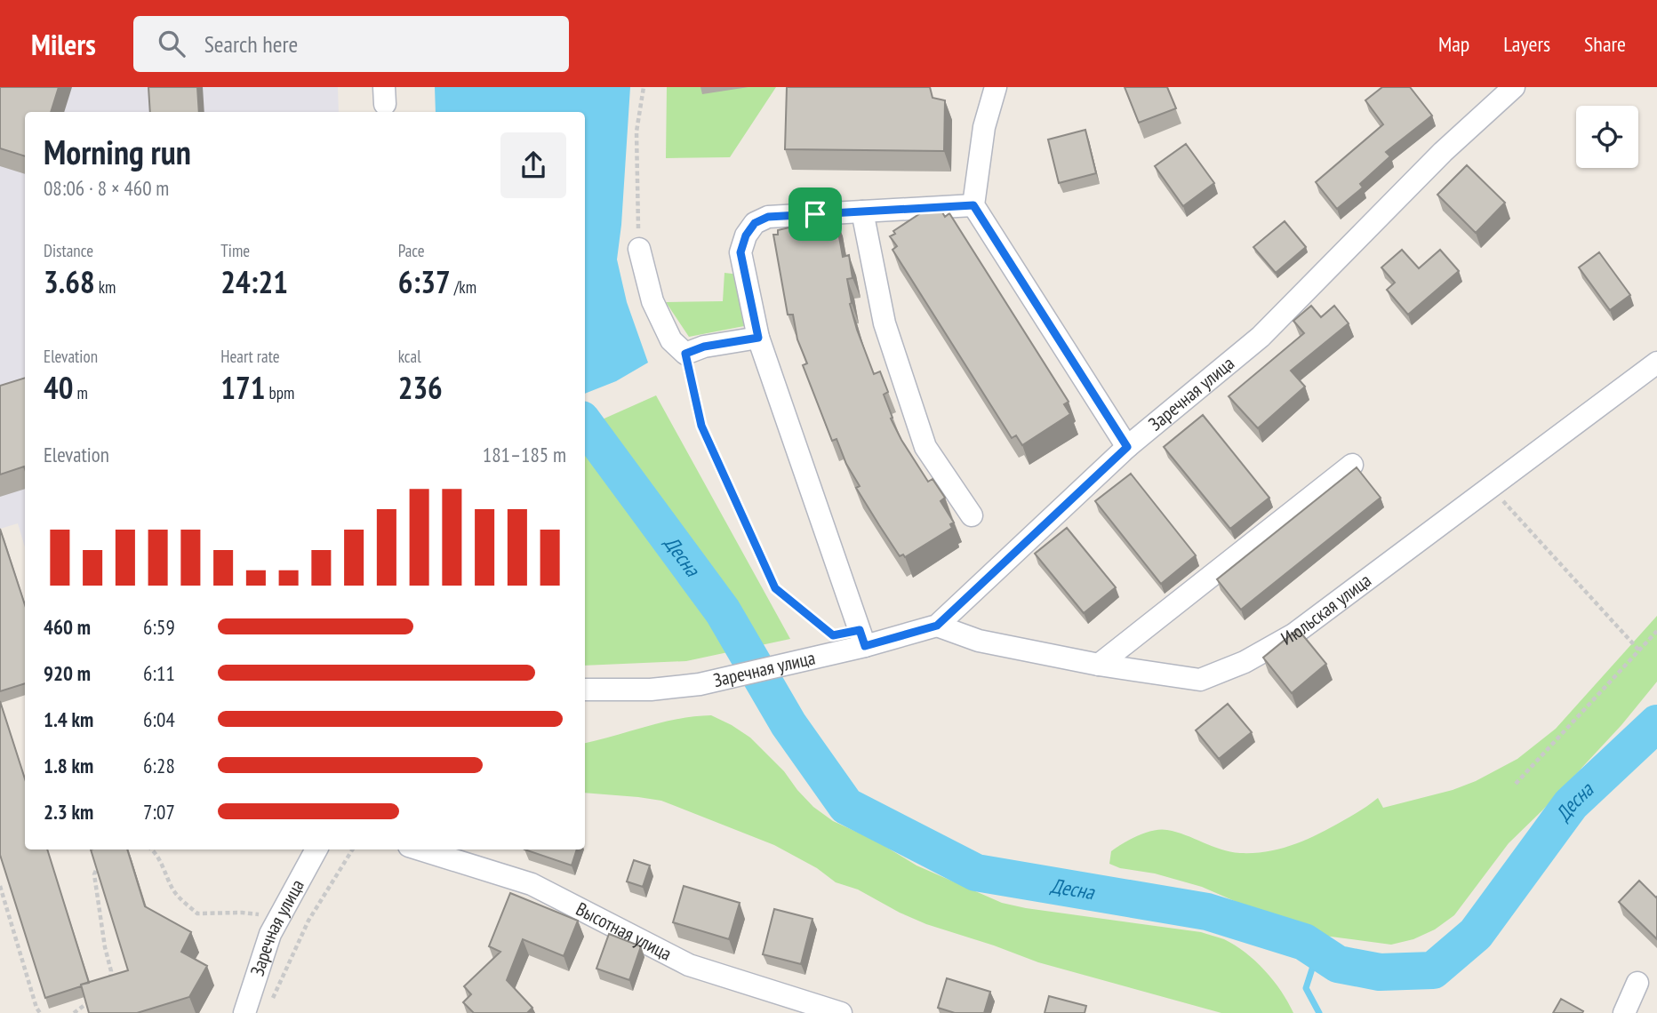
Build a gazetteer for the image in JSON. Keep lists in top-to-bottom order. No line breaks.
{"streets":{"street":["Заречная улица","Июльская улица","Высотная улица"]},"crossings":[["Заречная улица","Июльская улица"]],"water":["Десна"],"page":{"header":"Milers","search":"Search here","nav":["Map","Layers","Share"],"heading":["Morning run","08:06 · 8 × 460 m"],"stats":[["Distance","3.68 km"],["Time","24:21"],["Pace","6:37 /km"],["Elevation","40 m"],["Heart rate","171 bpm"],["kcal","236"]],"chart":["Elevation","181–185 m"],"list":[{"name":"460 m","note":"6:59"},{"name":"920 m","note":"6:11"},{"name":"1.4 km","note":"6:04"},{"name":"1.8 km","note":"6:28"},{"name":"2.3 km","note":"7:07"}]}}
